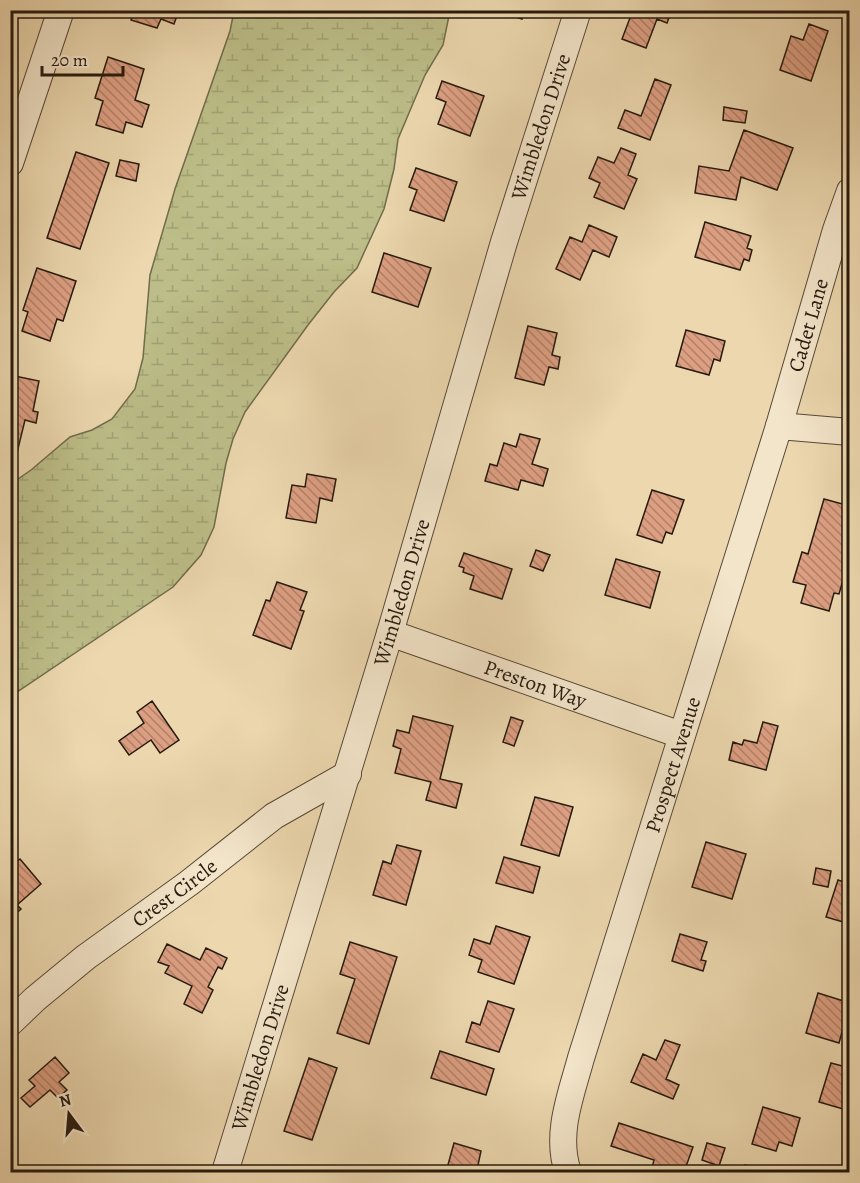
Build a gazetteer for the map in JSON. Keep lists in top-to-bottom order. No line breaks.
{"streets":{"street":["Wimbledon Drive","Cadet Lane","Preston Way","Prospect Avenue","Crest Circle"]},"crossings":[["Wimbledon Drive","Preston Way"],["Wimbledon Drive","Crest Circle"],["Cadet Lane","Prospect Avenue"],["Preston Way","Prospect Avenue"]],"scale_bar":"20 m","north":"top"}
